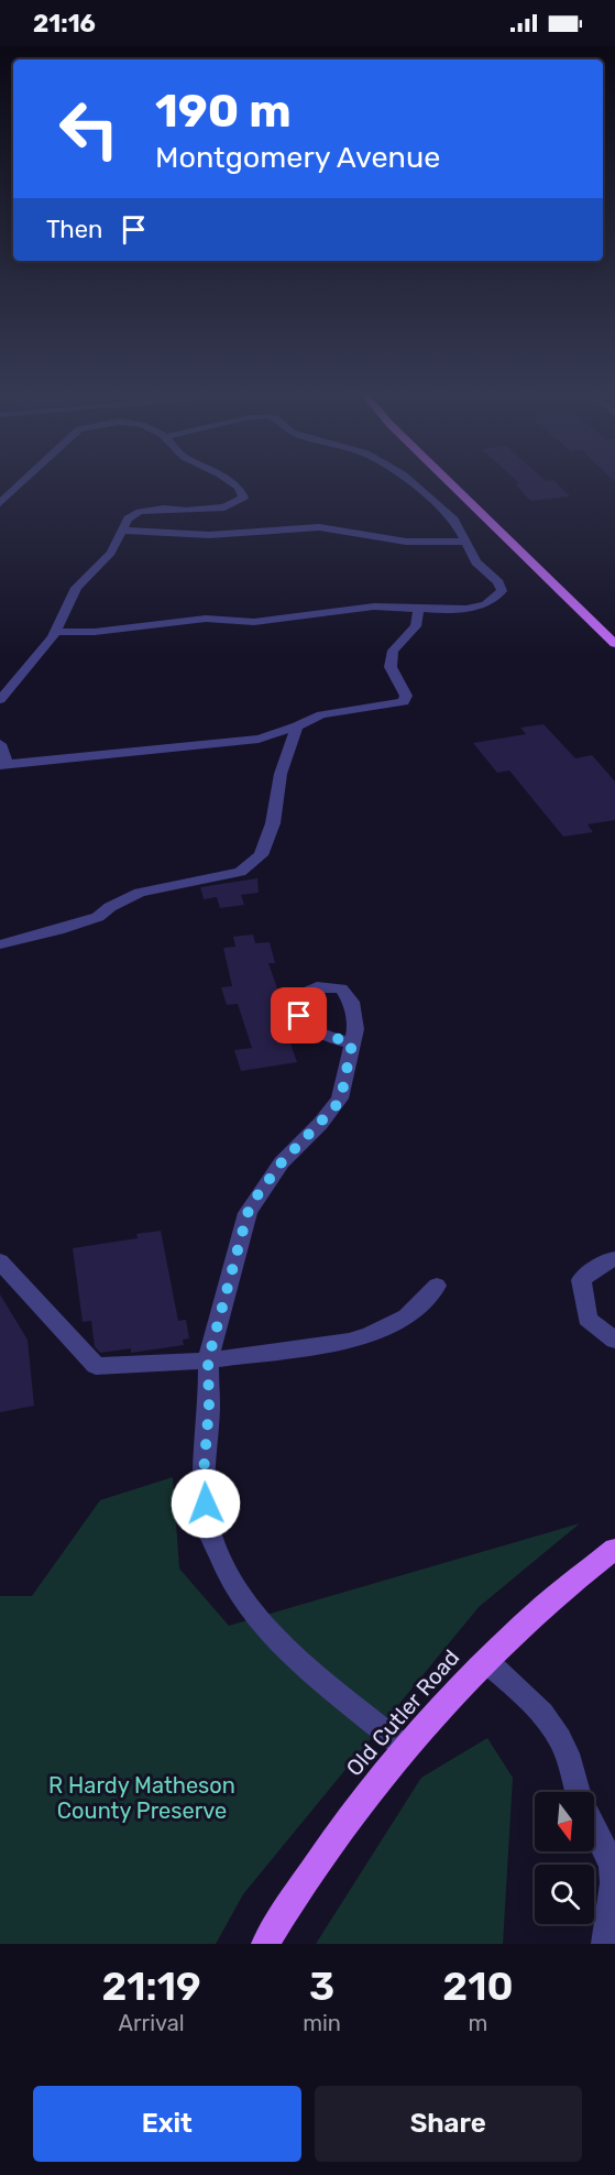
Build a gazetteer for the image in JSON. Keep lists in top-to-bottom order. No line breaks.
{"streets":{"main road":["Old Cutler Road"]},"parks":["R Hardy Matheson County Preserve"],"north":"bottom","page":{"status":"21:16","turn":["190 m","Montgomery Avenue"],"then":"Then","eta":["21:19","Arrival","3","min","210","m"],"buttons":["Exit","Share"]}}
